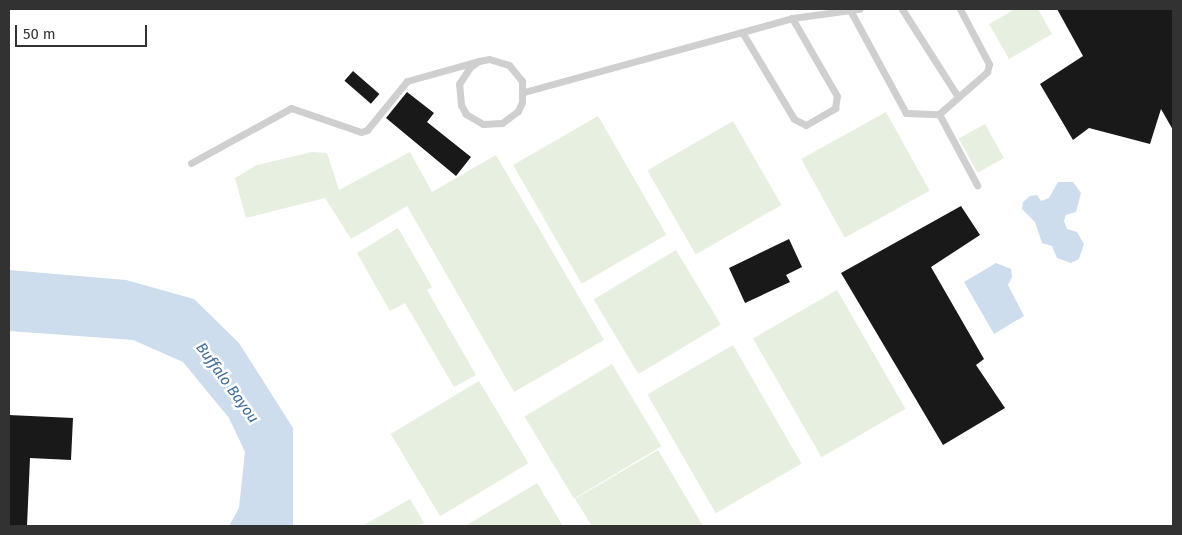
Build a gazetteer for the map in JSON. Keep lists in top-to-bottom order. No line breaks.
{"water":["Buffalo Bayou"],"scale_bar":"50 m"}
